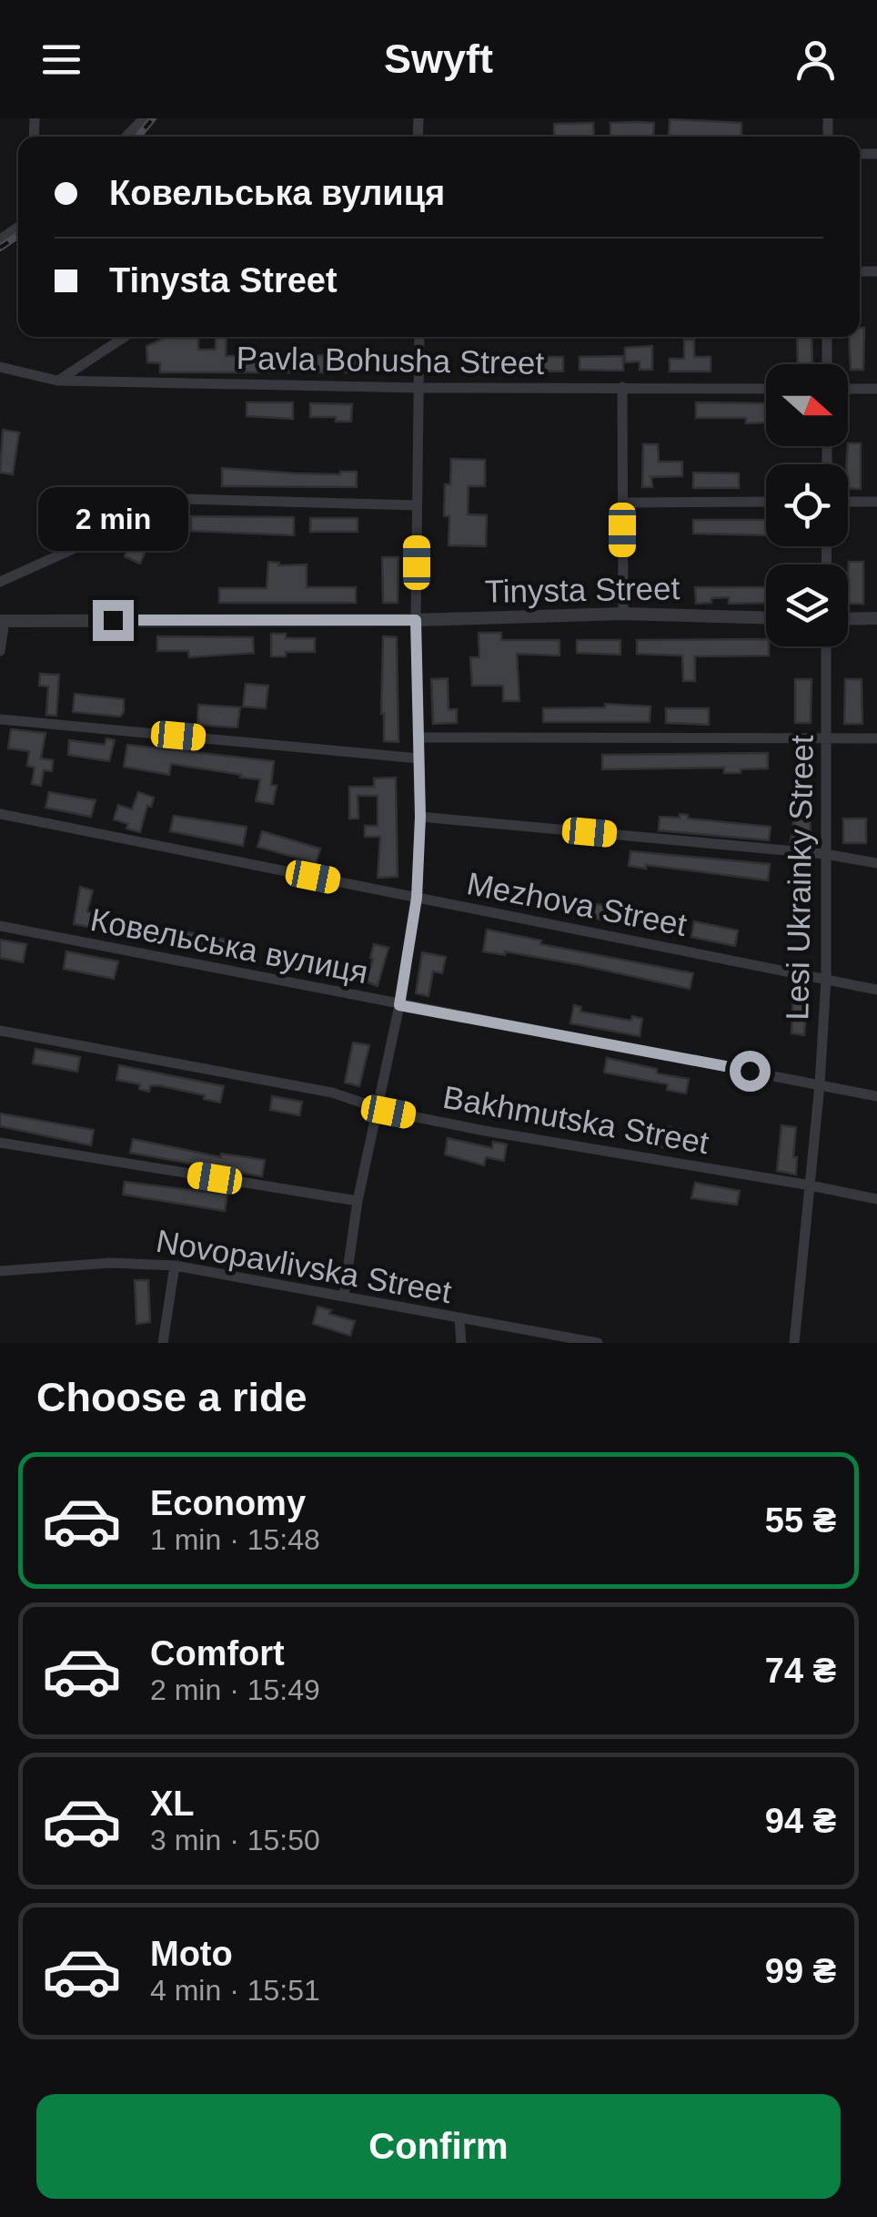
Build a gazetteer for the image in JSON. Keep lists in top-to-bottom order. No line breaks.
{"streets":{"street":["Pavla Bohusha Street","Tinysta Street","Lesi Ukrainky Street","Mezhova Street","Ковельська вулиця","Bakhmutska Street","Novopavlivska Street"]},"crossings":[["Lesi Ukrainky Street","Mezhova Street"],["Lesi Ukrainky Street","Ковельська вулиця"],["Lesi Ukrainky Street","Bakhmutska Street"]],"north":"right","page":{"header":"Swyft","banner":["Ковельська вулиця","Tinysta Street"],"bubble":"2 min","heading":"Choose a ride","list":[{"name":"Economy","note":"1 min · 15:48","value":"55 ₴"},{"name":"Comfort","note":"2 min · 15:49","value":"74 ₴"},{"name":"XL","note":"3 min · 15:50","value":"94 ₴"},{"name":"Moto","note":"4 min · 15:51","value":"99 ₴"}],"buttons":"Confirm"}}
